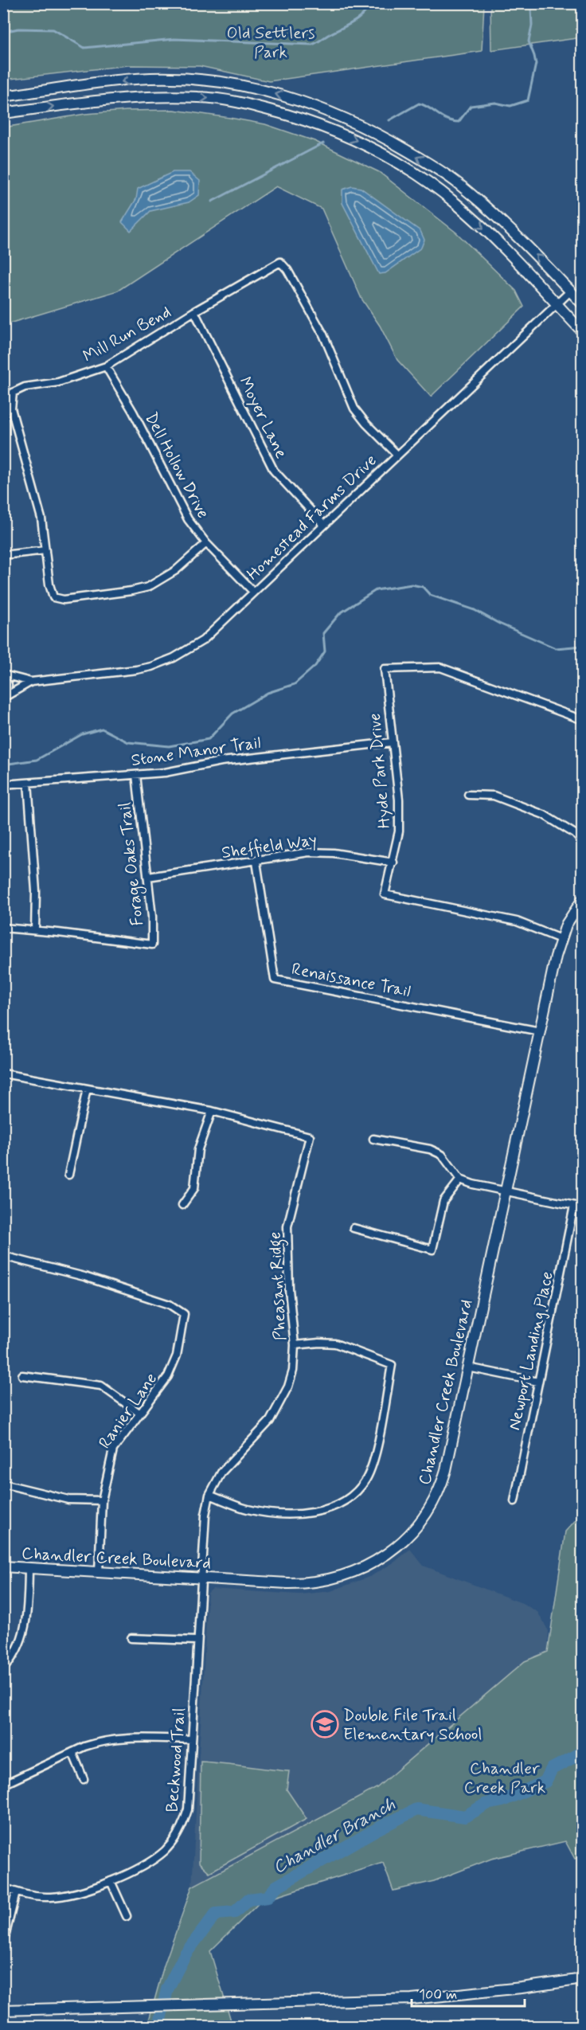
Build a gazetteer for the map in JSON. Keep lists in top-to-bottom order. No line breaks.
{"streets":{"main road":["Chandler Creek Boulevard"],"street":["Mill Run Bend","Moyer Lane","Dell Hollow Drive","Homestead Farms Drive","Stone Manor Trail","Hyde Park Drive","Sheffield Way","Forage Oaks Trail","Renaissance Trail","Pheasant Ridge","Newport Landing Place","Ranier Lane","Beckwood Trail"]},"crossings":[["Mill Run Bend","Moyer Lane"],["Mill Run Bend","Dell Hollow Drive"],["Mill Run Bend","Homestead Farms Drive"],["Moyer Lane","Homestead Farms Drive"],["Dell Hollow Drive","Homestead Farms Drive"],["Stone Manor Trail","Hyde Park Drive"],["Stone Manor Trail","Forage Oaks Trail"],["Hyde Park Drive","Sheffield Way"],["Hyde Park Drive","Chandler Creek Boulevard"],["Sheffield Way","Forage Oaks Trail"],["Sheffield Way","Renaissance Trail"],["Renaissance Trail","Chandler Creek Boulevard"],["Pheasant Ridge","Chandler Creek Boulevard"],["Pheasant Ridge","Beckwood Trail"],["Chandler Creek Boulevard","Ranier Lane"],["Chandler Creek Boulevard","Beckwood Trail"]],"water":["Chandler Branch"],"parks":["Old Settlers Park","Chandler Creek Park"],"places":{"school or university":["Double File Trail Elementary School"]},"scale_bar":"100 m"}
